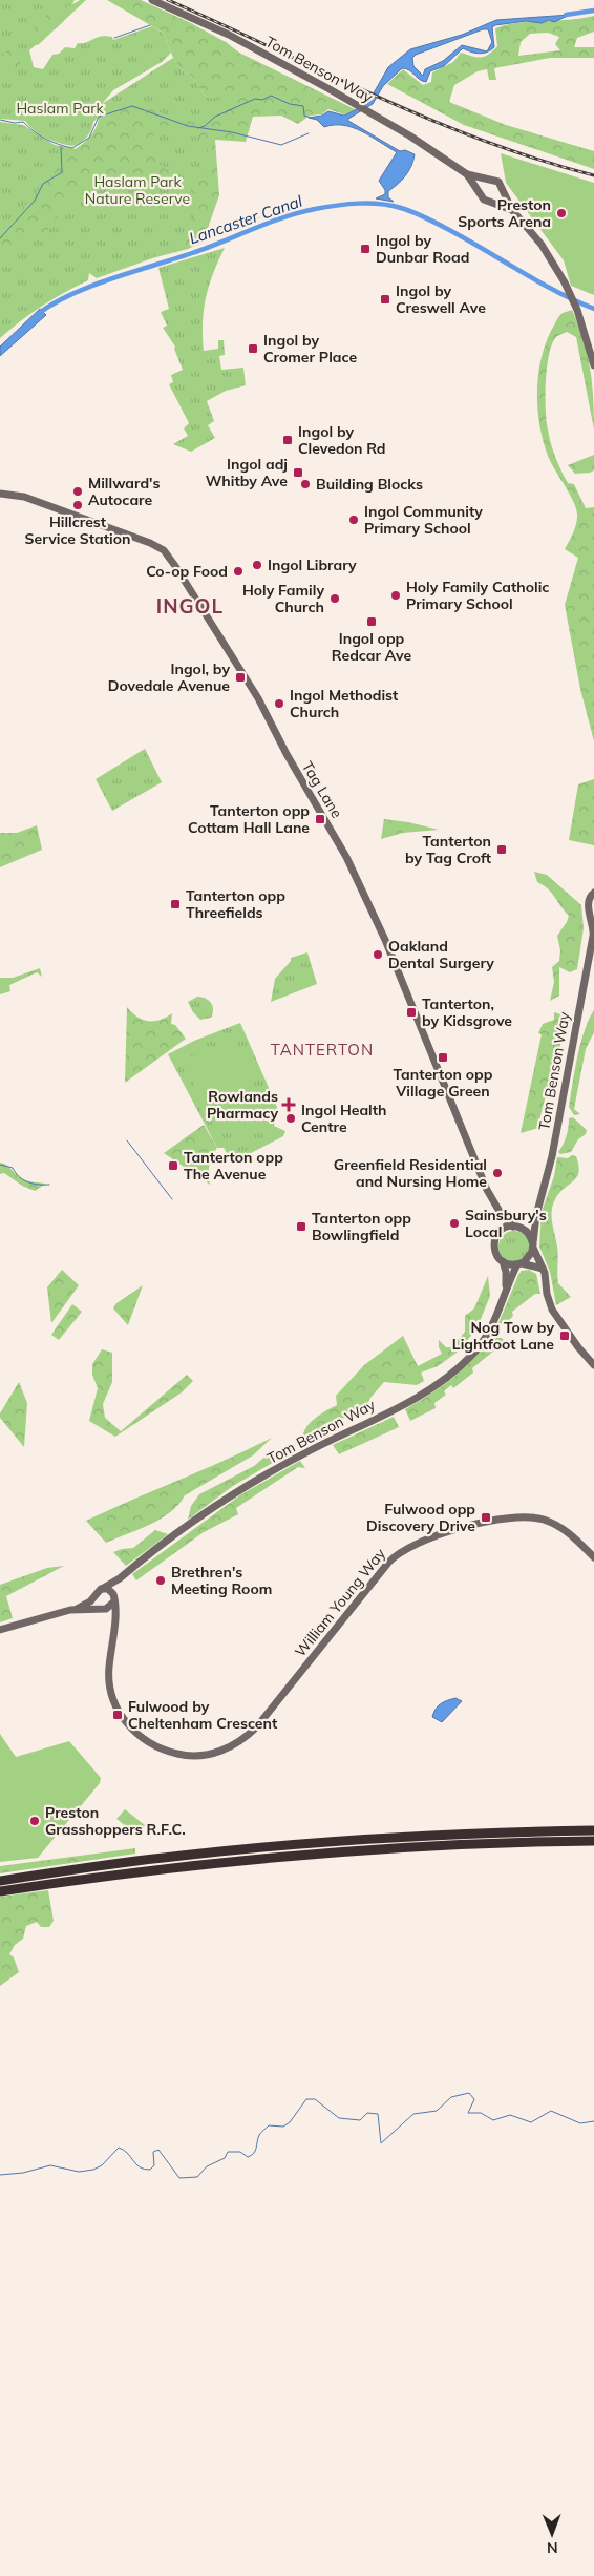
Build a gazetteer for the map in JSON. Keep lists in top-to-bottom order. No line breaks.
{"streets":{"main road":["Tom Benson Way","Tag Lane","William Young Way"]},"crossings":[["Tom Benson Way","Tag Lane"]],"districts":["INGOL","TANTERTON"],"water":["Lancaster Canal"],"parks":["Haslam Park","Haslam Park Nature Reserve"],"places":{"other":["Preston Sports Arena","Building Blocks","Millward's Autocare","Hillcrest Service Station","Ingol Community Primary School","Ingol Library","Co-op Food","Holy Family Catholic Primary School","Holy Family Church","Ingol Methodist Church","Oakland Dental Surgery","Ingol Health Centre","Greenfield Residential and Nursing Home","Sainsbury's Local","Brethren's Meeting Room","Preston Grasshoppers R.F.C."],"transit":["Ingol by Dunbar Road","Ingol by Creswell Ave","Ingol by Cromer Place","Ingol by Clevedon Rd","Ingol adj Whitby Ave","Ingol opp Redcar Ave","Ingol, by Dovedale Avenue","Tanterton opp Cottam Hall Lane","Tanterton by Tag Croft","Tanterton opp Threefields","Tanterton, by Kidsgrove","Tanterton opp Village Green","Tanterton opp The Avenue","Tanterton opp Bowlingfield","Nog Tow by Lightfoot Lane","Fulwood opp Discovery Drive","Fulwood by Cheltenham Crescent"],"health":["Rowlands Pharmacy"]},"north":"bottom"}
